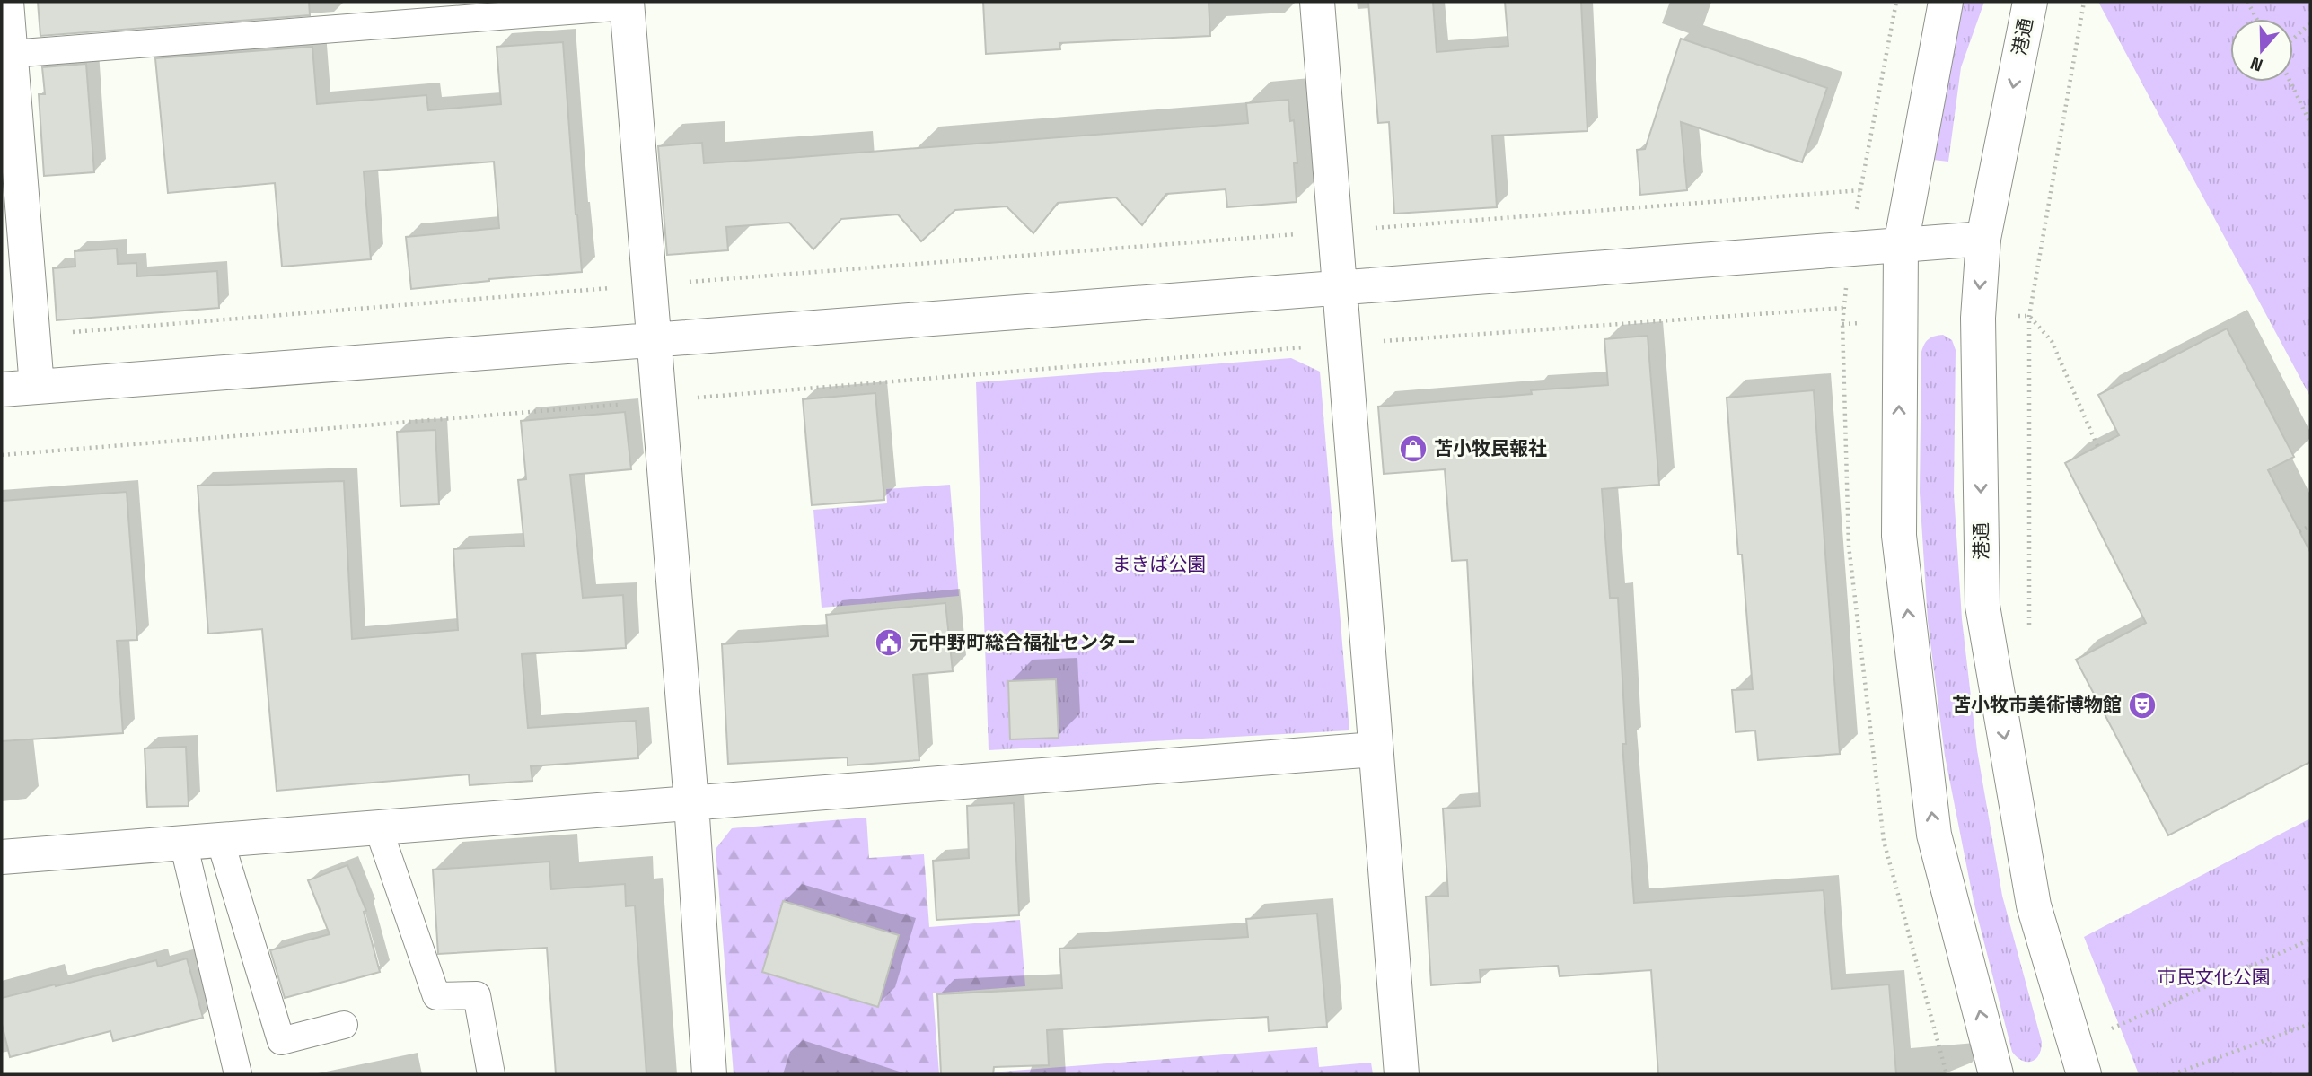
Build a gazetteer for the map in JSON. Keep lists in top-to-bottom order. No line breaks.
{"streets":{"street":["港通"]},"parks":["まきば公園","市民文化公園"],"places":{"shop":["苫小牧民報社"],"public building":["元中野町総合福祉センター"],"theatre":["苫小牧市美術博物館"]},"north":"bottom"}
